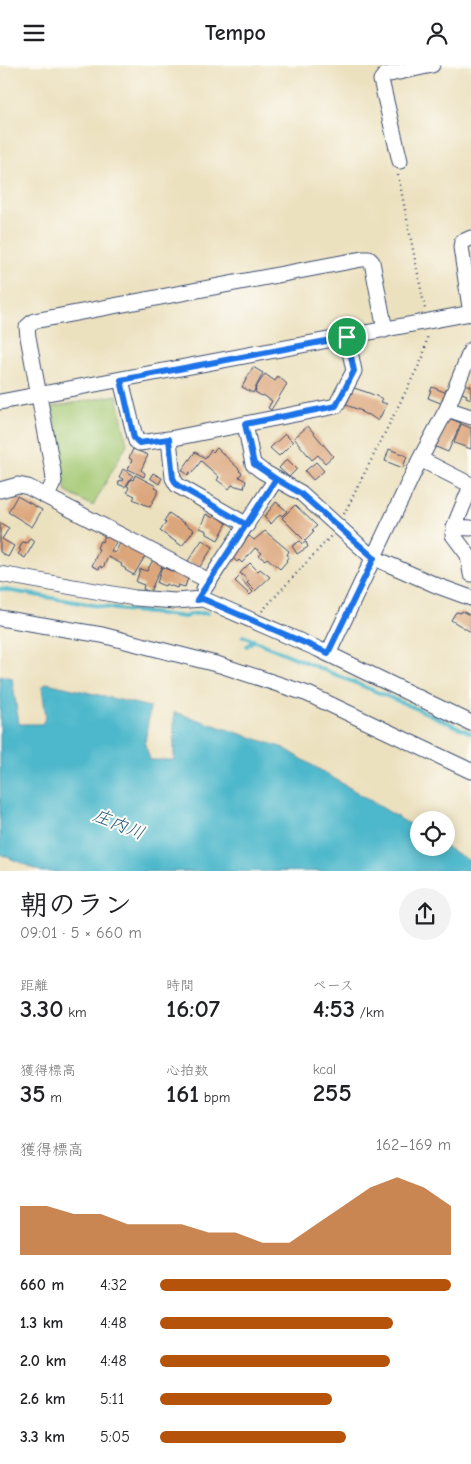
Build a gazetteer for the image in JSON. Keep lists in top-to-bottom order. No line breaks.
{"water":["庄内川"],"page":{"header":"Tempo","heading":["朝のラン","09:01 · 5 × 660 m"],"stats":[["距離","3.30 km"],["時間","16:07"],["ペース","4:53 /km"],["獲得標高","35 m"],["心拍数","161 bpm"],["kcal","255"]],"chart":["獲得標高","162–169 m"],"list":[{"name":"660 m","note":"4:32"},{"name":"1.3 km","note":"4:48"},{"name":"2.0 km","note":"4:48"},{"name":"2.6 km","note":"5:11"},{"name":"3.3 km","note":"5:05"}]}}
